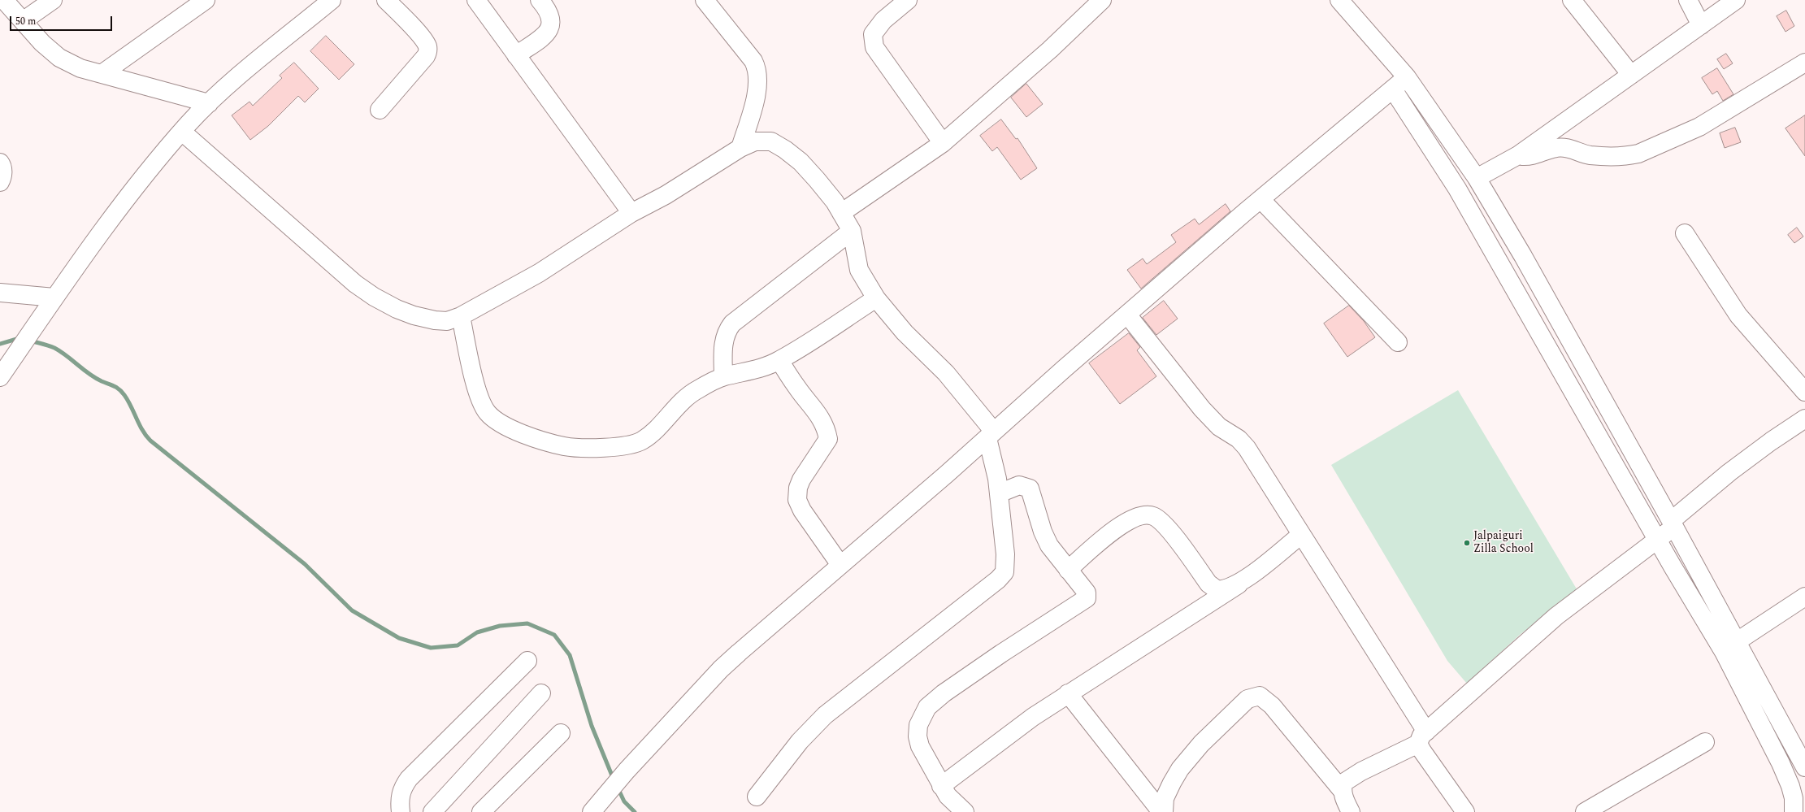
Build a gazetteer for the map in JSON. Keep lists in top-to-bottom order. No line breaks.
{"places":["Jalpaiguri Zilla School"],"scale_bar":"50 m"}
